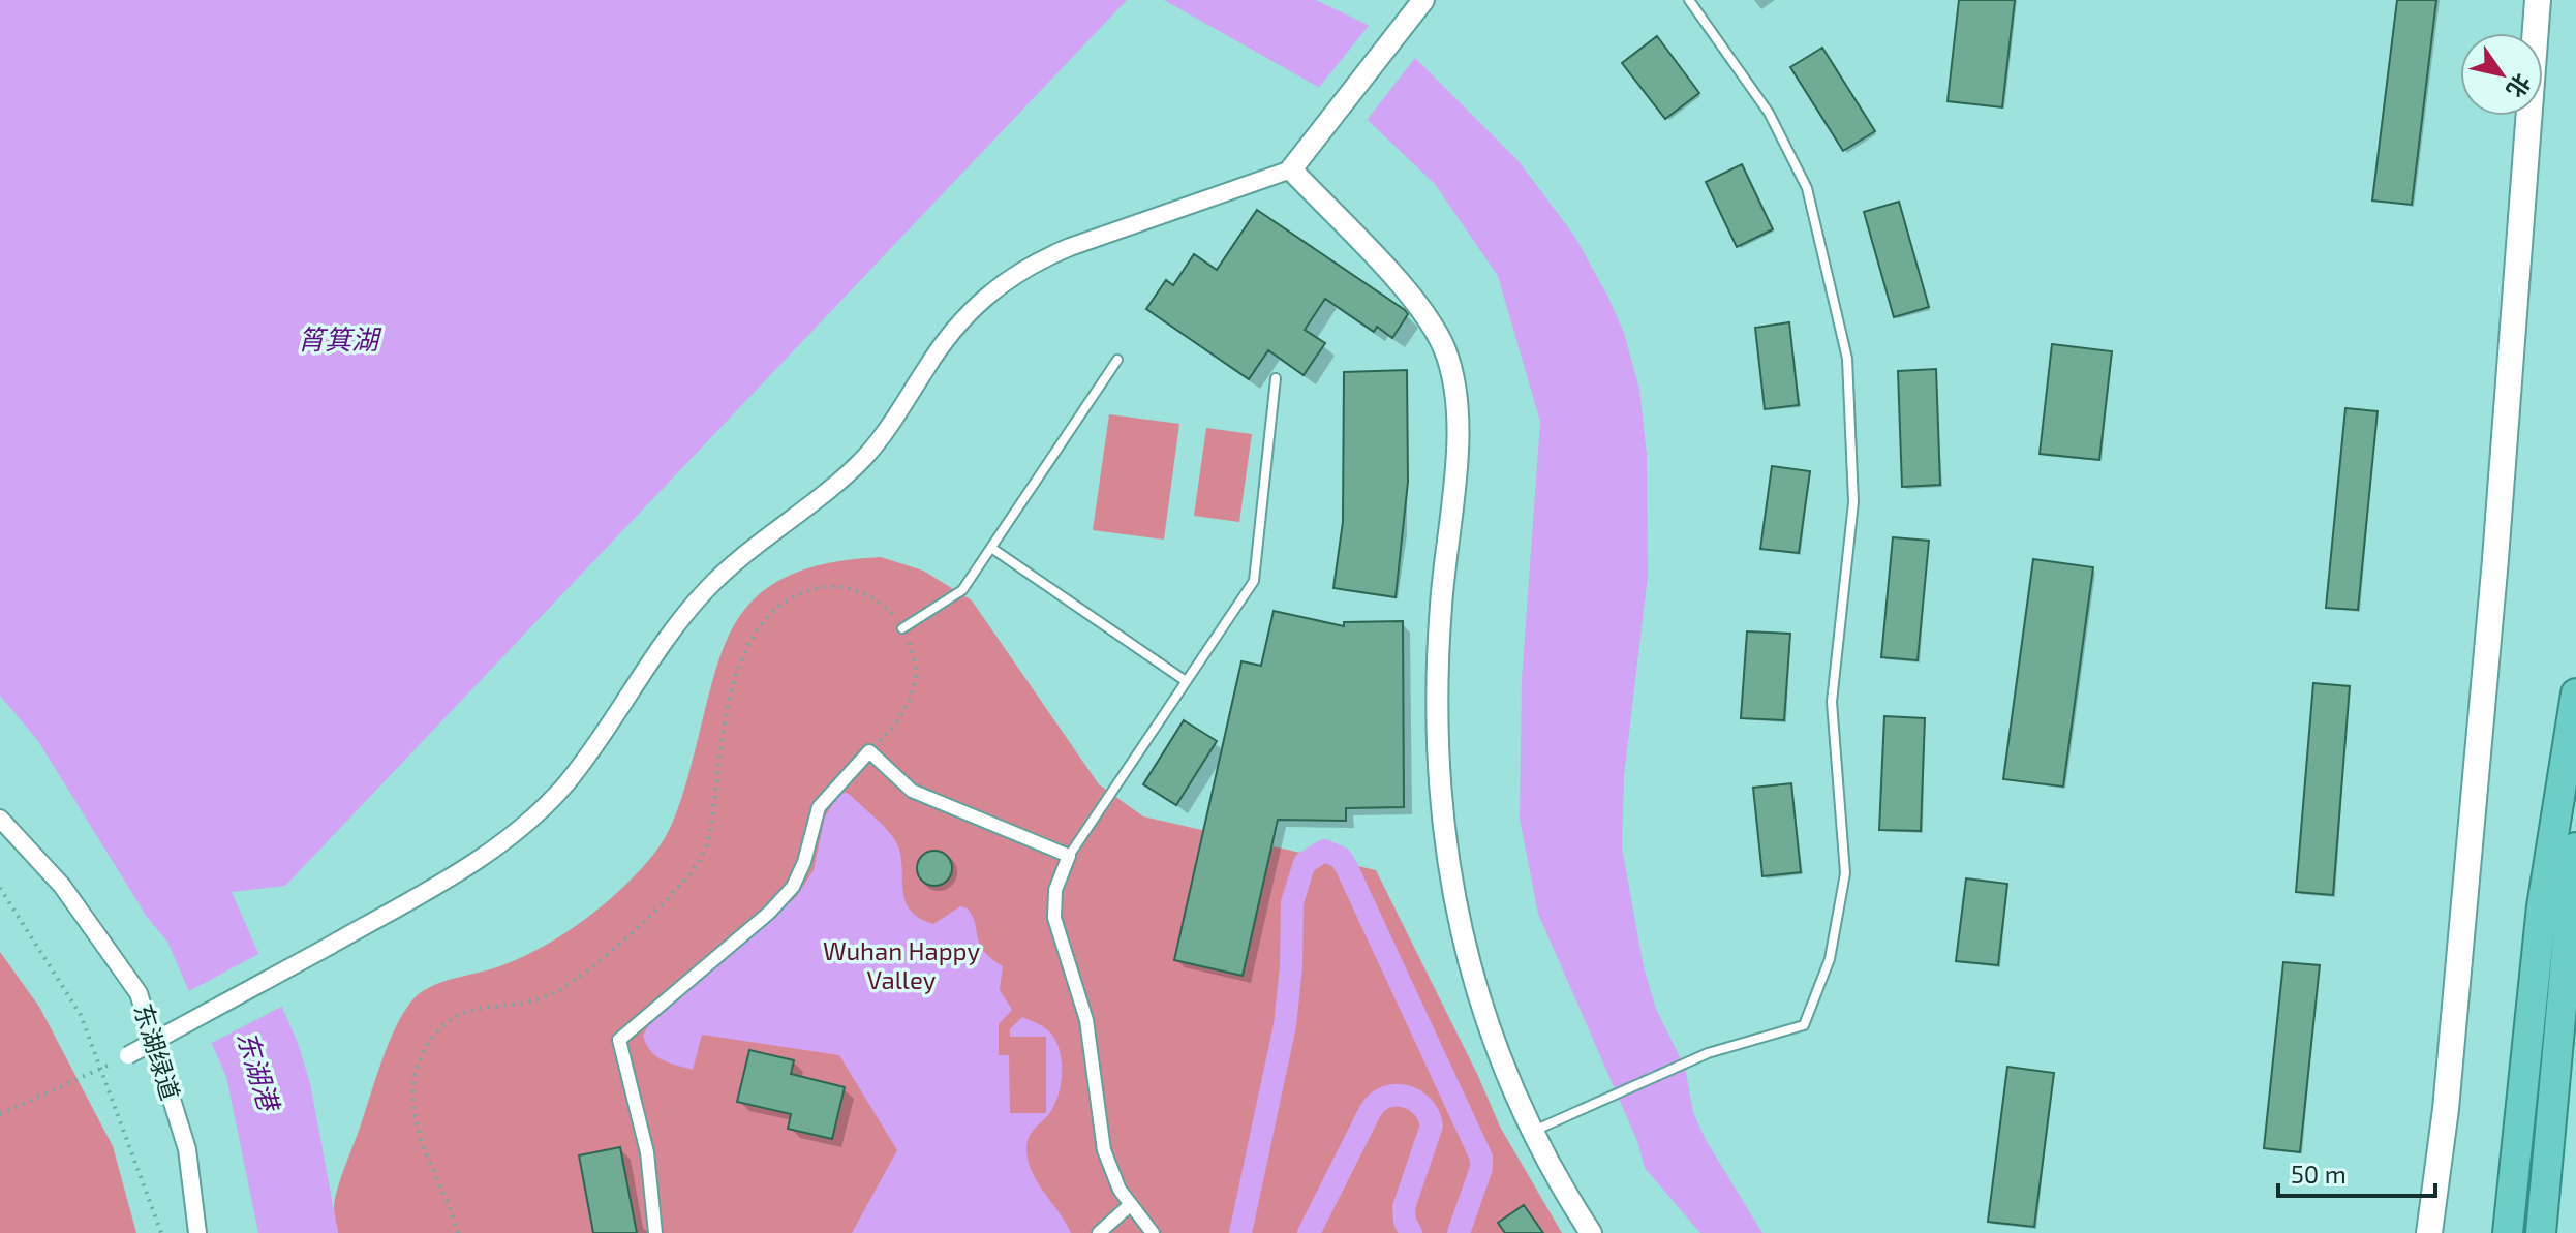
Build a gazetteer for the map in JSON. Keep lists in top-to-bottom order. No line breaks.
{"streets":{"street":["东湖绿道"]},"water":["筲箕湖","东湖港"],"parks":["Wuhan Happy Valley"],"scale_bar":"50 m","north":"bottom right"}
